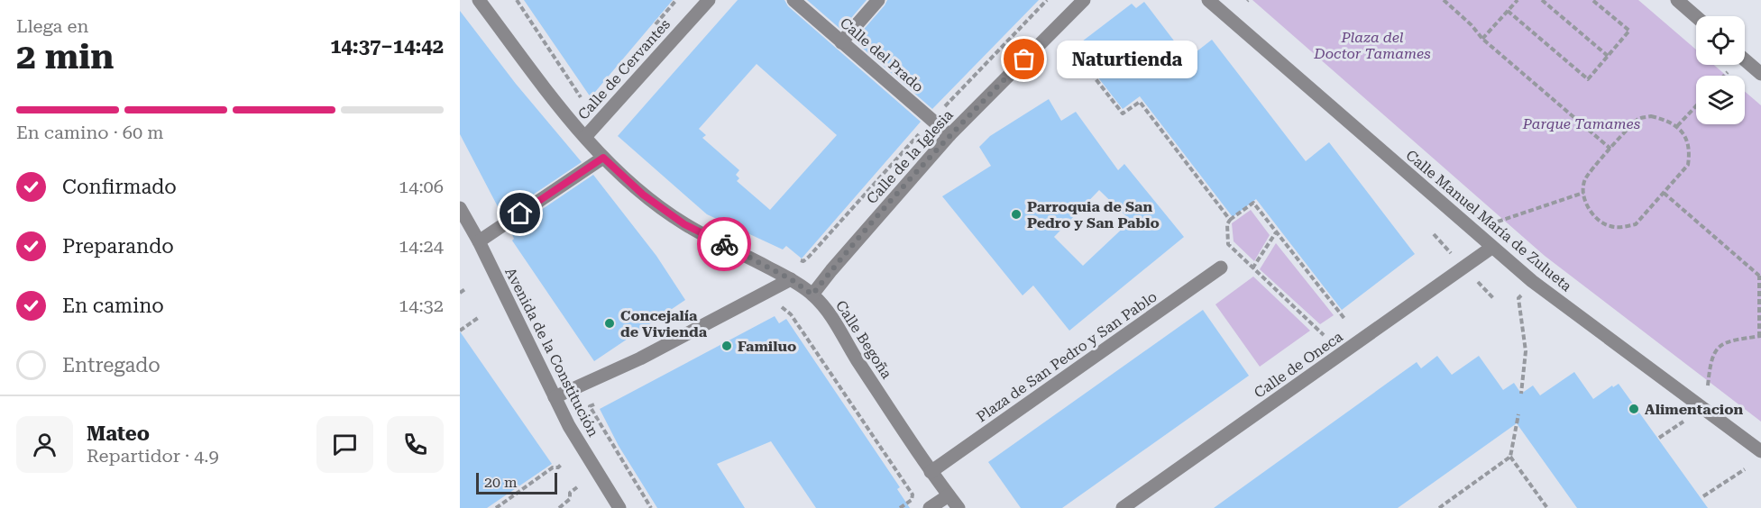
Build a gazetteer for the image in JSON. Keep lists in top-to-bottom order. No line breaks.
{"streets":{"street":["Calle del Prado","Calle de Cervantes","Calle de la Iglesia","Calle Manuel María de Zulueta","Calle Begoña","Avenida de la Constitución","Plaza de San Pedro y San Pablo","Calle de Oneca"]},"crossings":[["Calle del Prado","Calle de la Iglesia"],["Calle de Cervantes","Calle Begoña"],["Calle de la Iglesia","Calle Begoña"],["Calle Manuel María de Zulueta","Calle de Oneca"],["Calle Begoña","Plaza de San Pedro y San Pablo"]],"parks":["Plaza del Doctor Tamames","Parque Tamames"],"places":["Naturtienda","Parroquia de San Pedro y San Pablo","Concejalía de Vivienda","Familuo","Alimentacion"],"scale_bar":"20 m","page":{"heading":["2 min","Llega en","14:37–14:42"],"panel":["Mateo","Repartidor · 4.9"],"bubble":"Naturtienda","bar":"En camino · 60 m","list":[["Confirmado","14:06"],["Preparando","14:24"],["En camino","14:32"],"Entregado"],"scale":"20 m"}}
